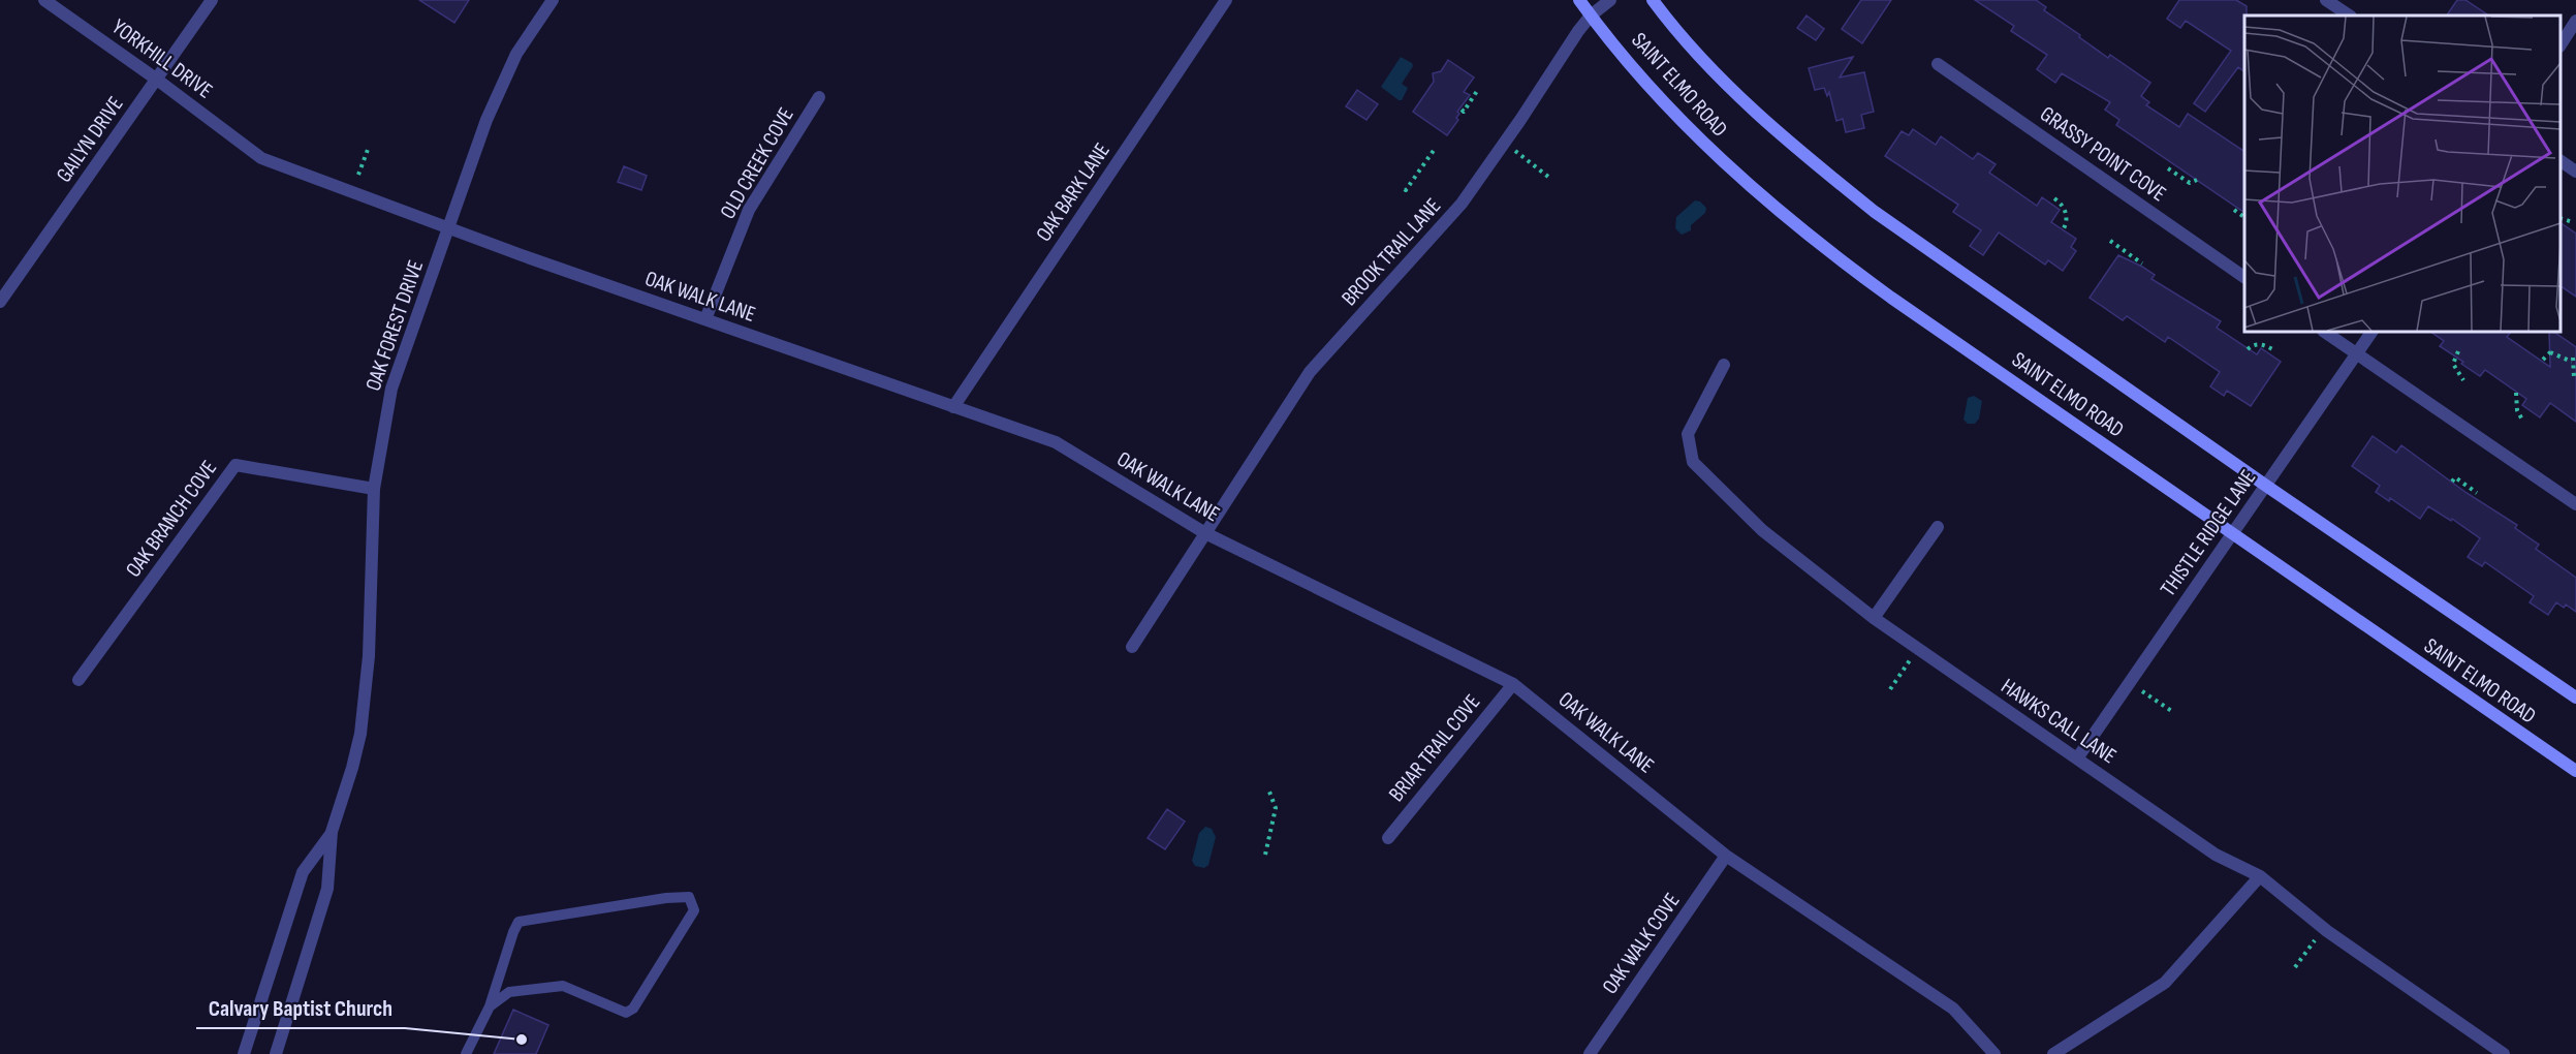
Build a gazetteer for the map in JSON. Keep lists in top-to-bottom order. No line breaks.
{"streets":{"main road":["SAINT ELMO ROAD"],"street":["YORKHILL DRIVE","GAILYN DRIVE","GRASSY POINT COVE","OLD CREEK COVE","OAK BARK LANE","BROOK TRAIL LANE","OAK WALK LANE","OAK FOREST DRIVE","OAK BRANCH COVE","THISTLE RIDGE LANE","HAWKS CALL LANE","BRIAR TRAIL COVE","OAK WALK COVE"]},"crossings":[["YORKHILL DRIVE","GAILYN DRIVE"],["YORKHILL DRIVE","OAK WALK LANE"],["SAINT ELMO ROAD","BROOK TRAIL LANE"],["SAINT ELMO ROAD","THISTLE RIDGE LANE"],["OLD CREEK COVE","OAK WALK LANE"],["OAK BARK LANE","OAK WALK LANE"],["BROOK TRAIL LANE","OAK WALK LANE"],["OAK WALK LANE","OAK FOREST DRIVE"],["OAK WALK LANE","BRIAR TRAIL COVE"],["OAK WALK LANE","OAK WALK COVE"],["OAK FOREST DRIVE","OAK BRANCH COVE"],["THISTLE RIDGE LANE","HAWKS CALL LANE"]],"places":["Calvary Baptist Church"]}
